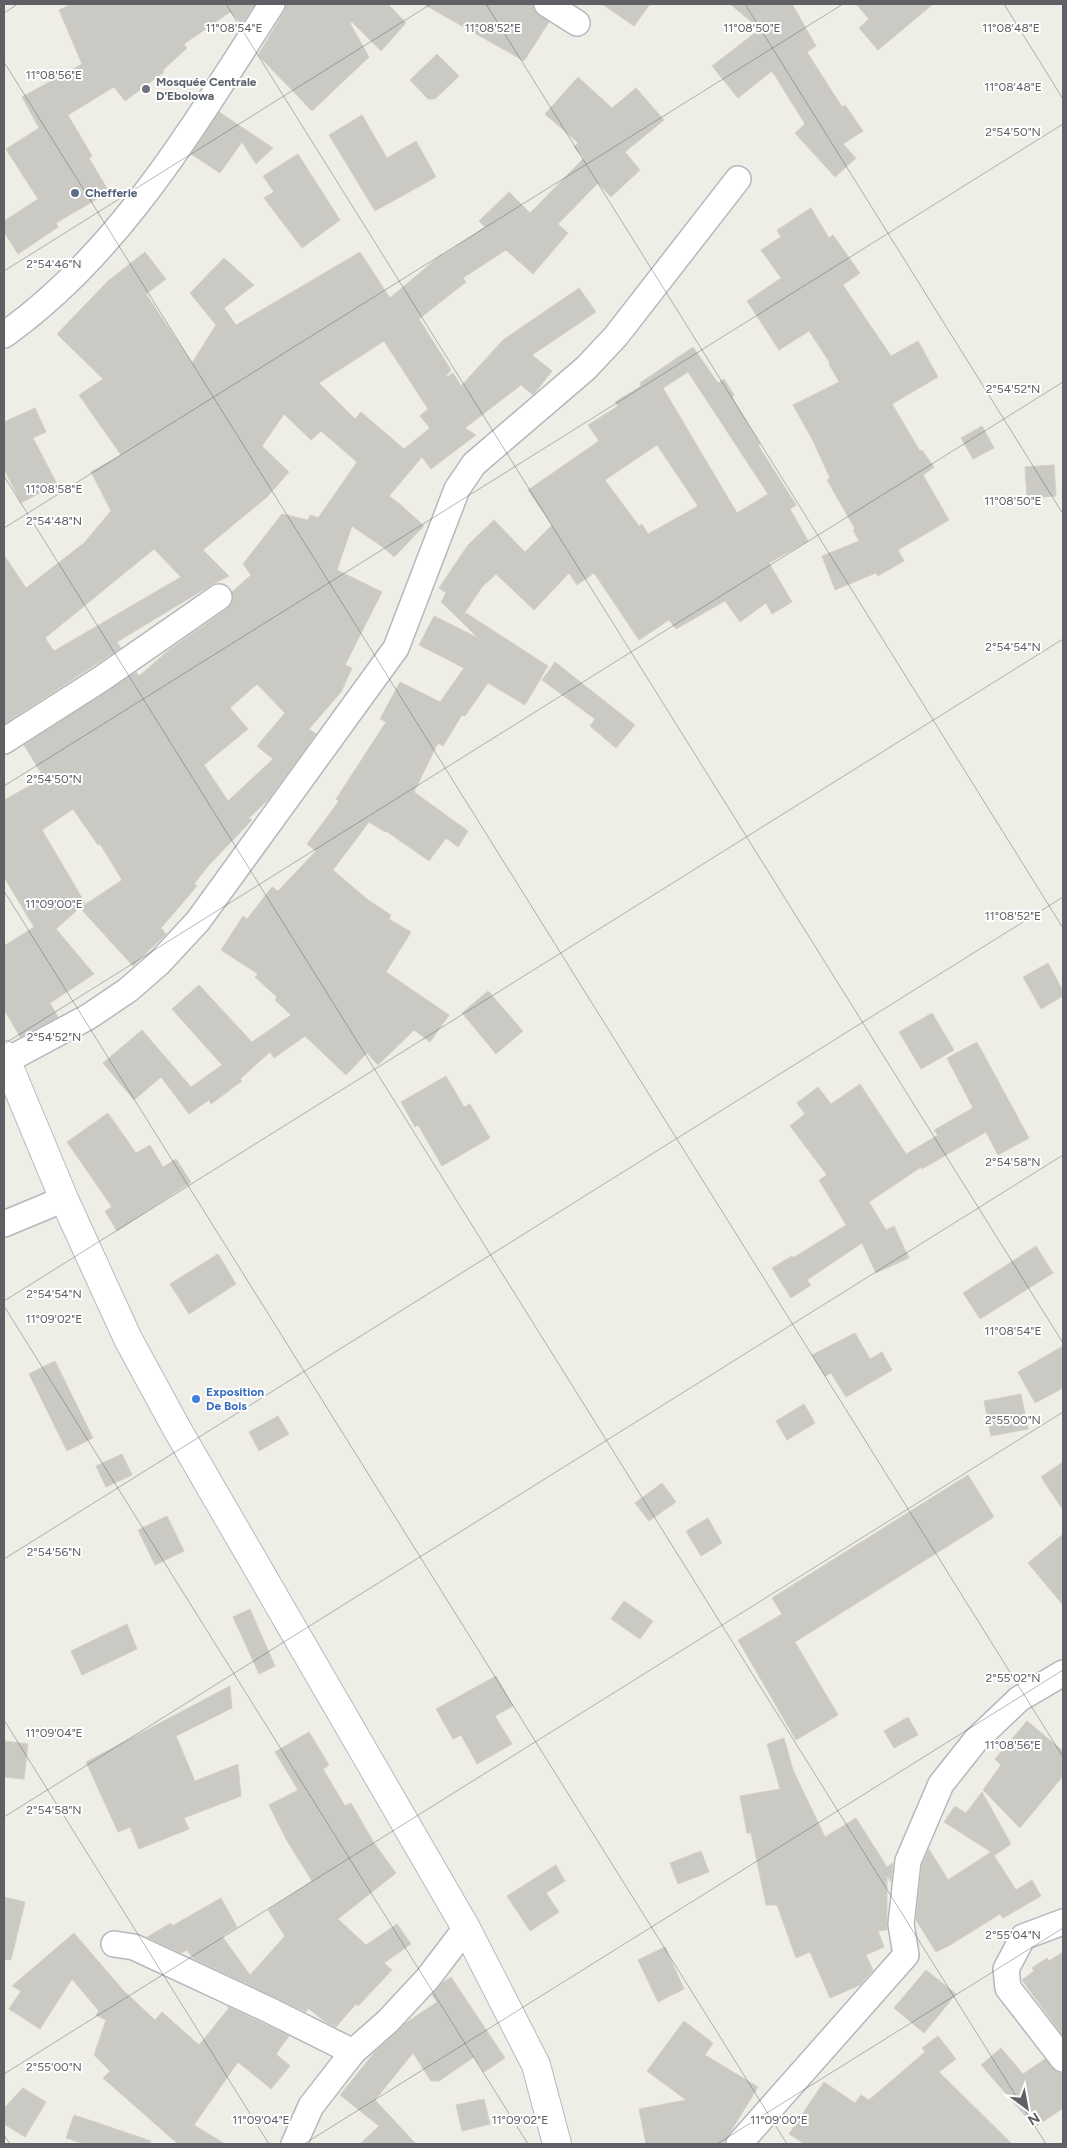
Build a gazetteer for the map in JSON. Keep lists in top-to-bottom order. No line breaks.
{"places":["Mosquée Centrale D’Ebolowa","Chefferie","Exposition De Bois"],"north":"bottom right","coordinates":["11°08'48\"E","11°08'54\"E","11°08'52\"E","11°08'50\"E","11°08'56\"E","2°54'50\"N","2°54'46\"N","2°54'52\"N","11°08'58\"E","2°54'48\"N","2°54'54\"N","11°09'00\"E","2°54'58\"N","11°09'02\"E","2°55'00\"N","2°54'56\"N","2°55'02\"N","11°09'04\"E","2°55'04\"N"]}
